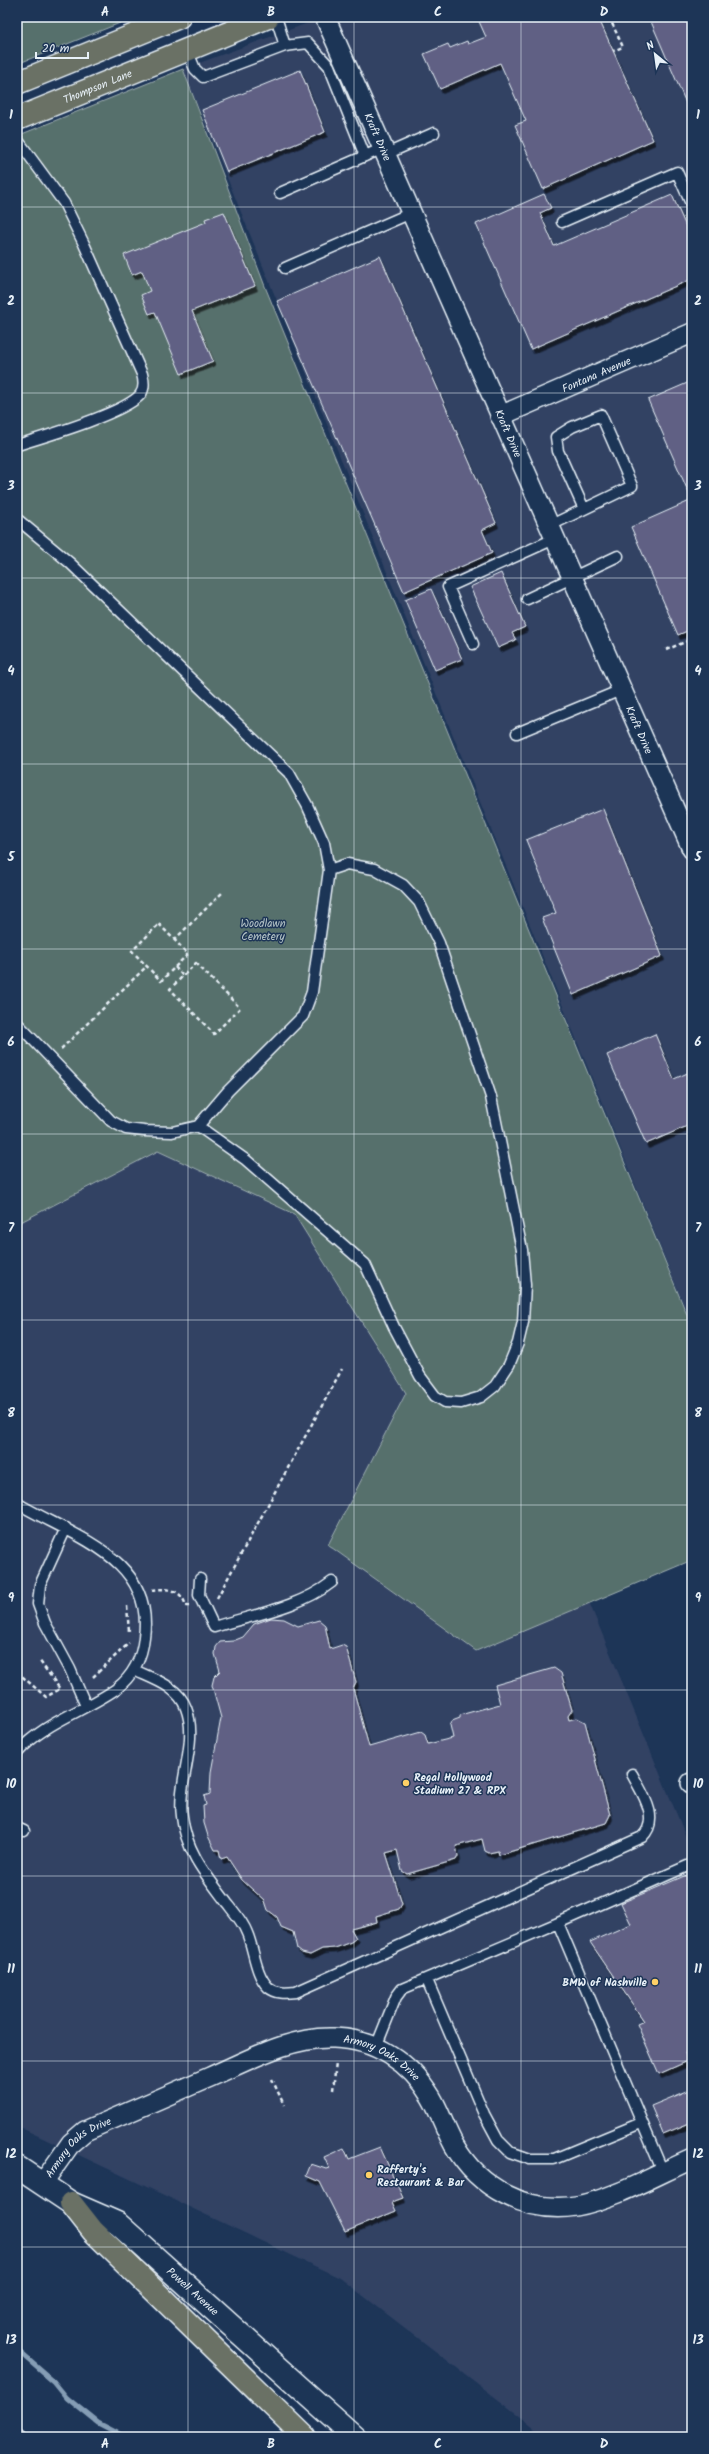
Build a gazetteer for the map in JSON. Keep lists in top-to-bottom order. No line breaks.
{"streets":{"main road":["Thompson Lane","Powell Avenue"],"street":["Kraft Drive","Fontana Avenue","Armory Oaks Drive"]},"crossings":[["Kraft Drive","Fontana Avenue"],["Armory Oaks Drive","Powell Avenue"]],"parks":["Woodlawn Cemetery"],"places":["Regal Hollywood Stadium 27 & RPX","BMW of Nashville","Rafferty's Restaurant & Bar"],"scale_bar":"20 m","north":"top left","grid":{"columns":["A","B","C","D"],"rows":["1","2","3","4","5","6","7","8","9","10","11","12","13"]}}
